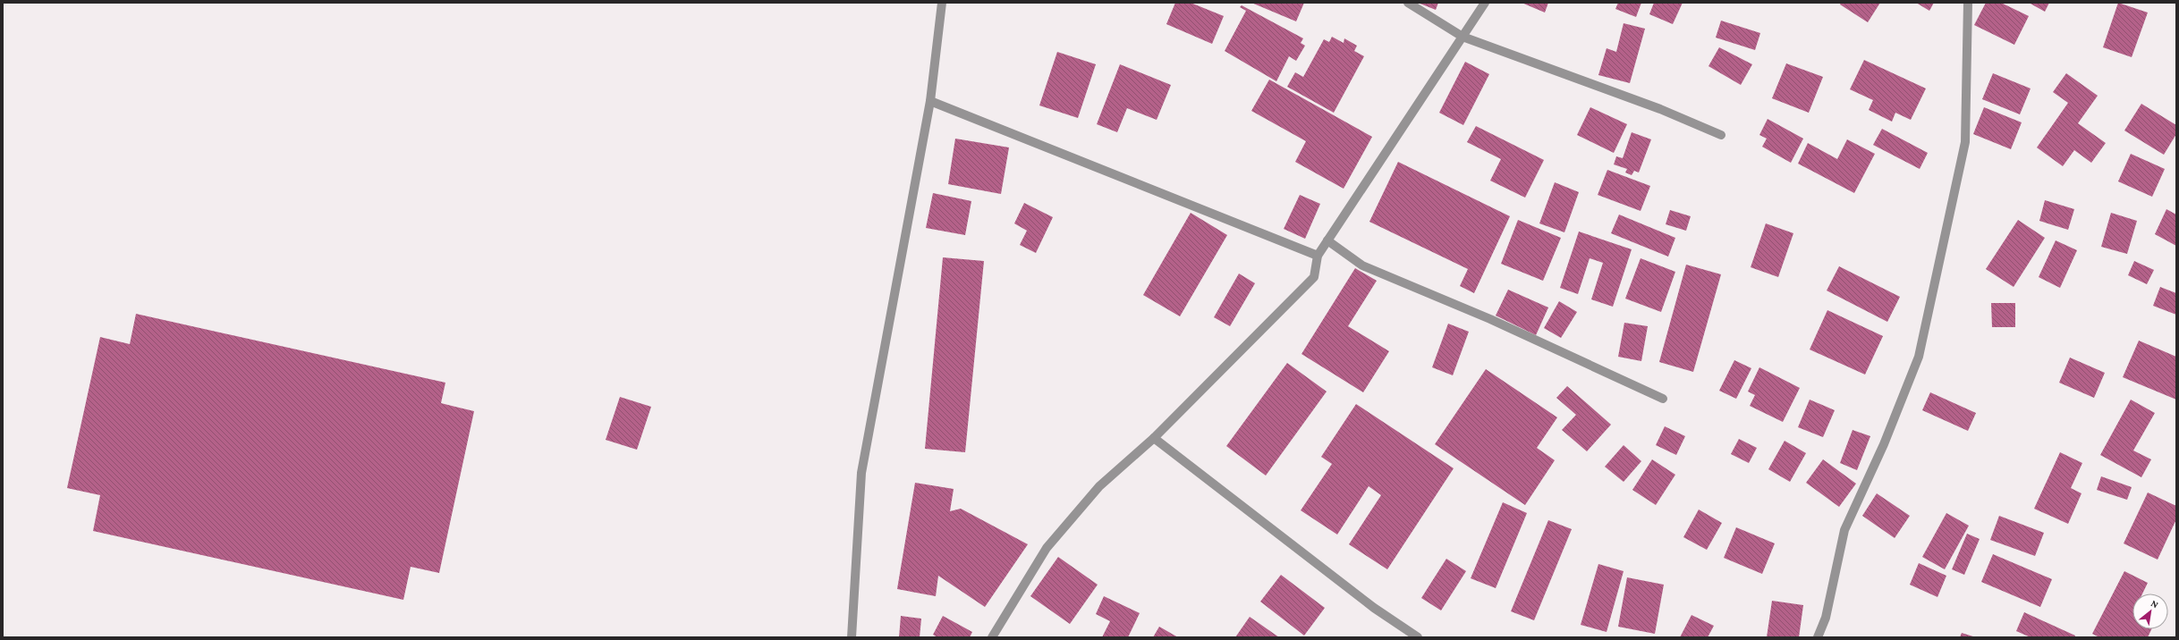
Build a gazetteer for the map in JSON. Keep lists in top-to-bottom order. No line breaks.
{"north":"top right"}
